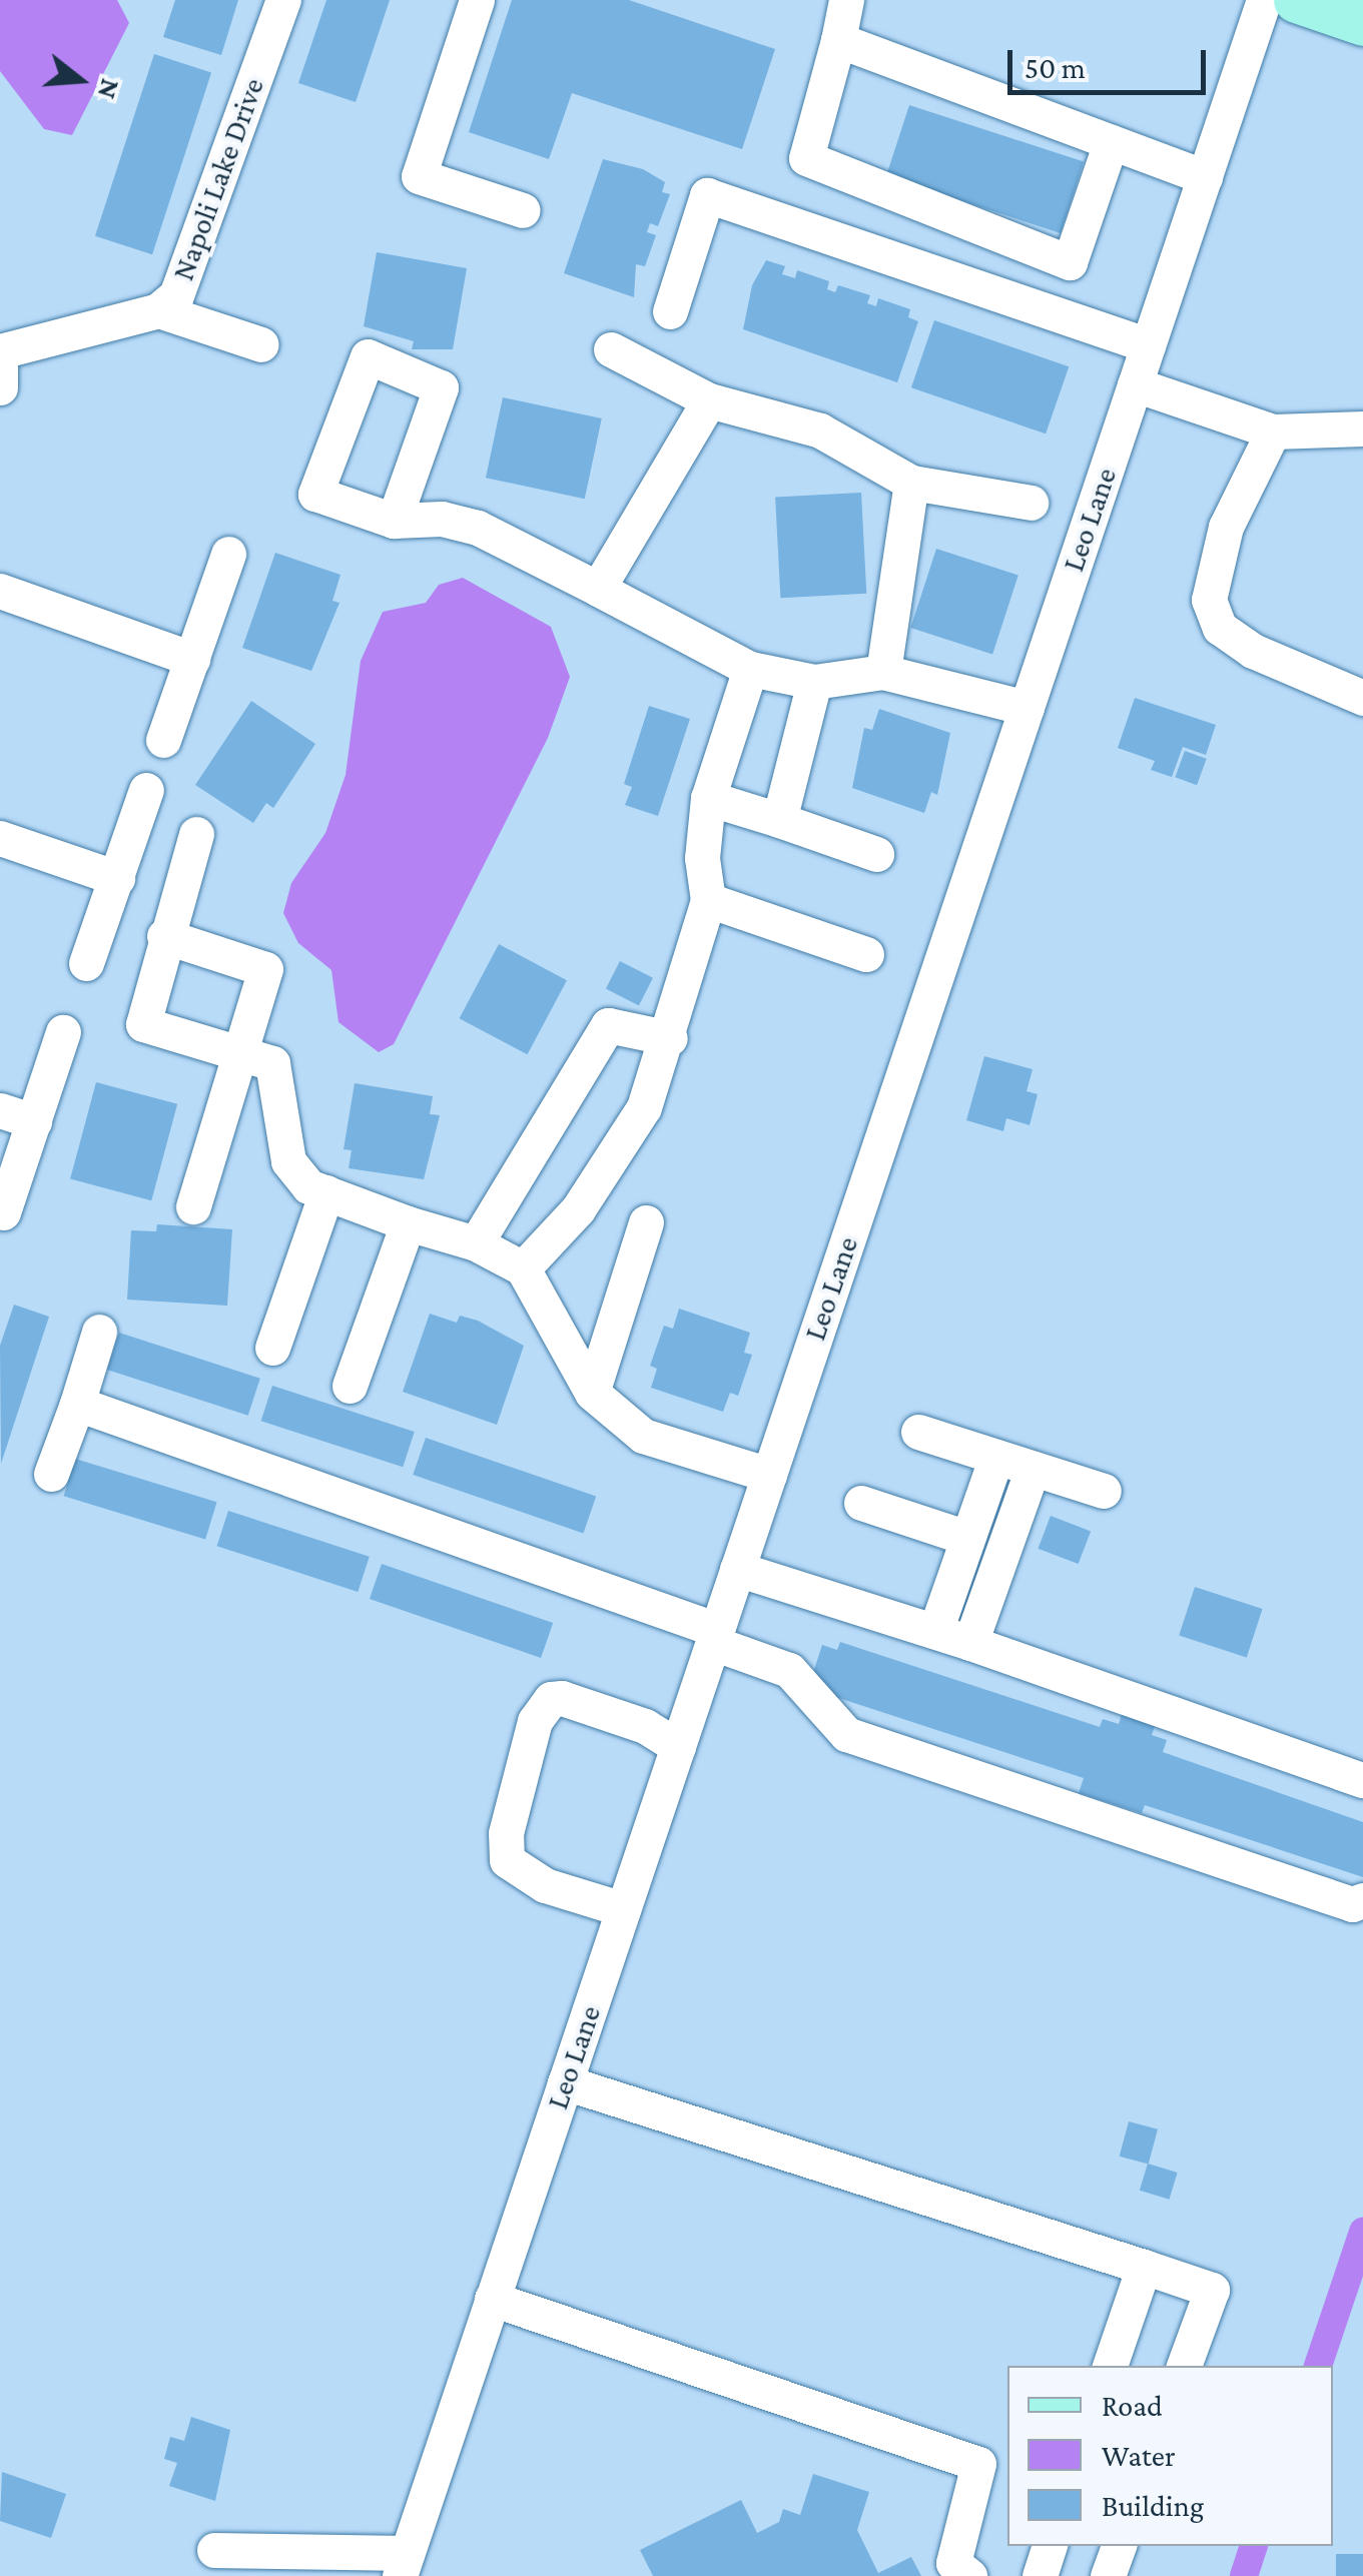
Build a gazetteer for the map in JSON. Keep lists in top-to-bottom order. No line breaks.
{"streets":{"street":["Napoli Lake Drive","Leo Lane"]},"legend":["Road","Water","Building"],"scale_bar":"50 m","north":"right"}
